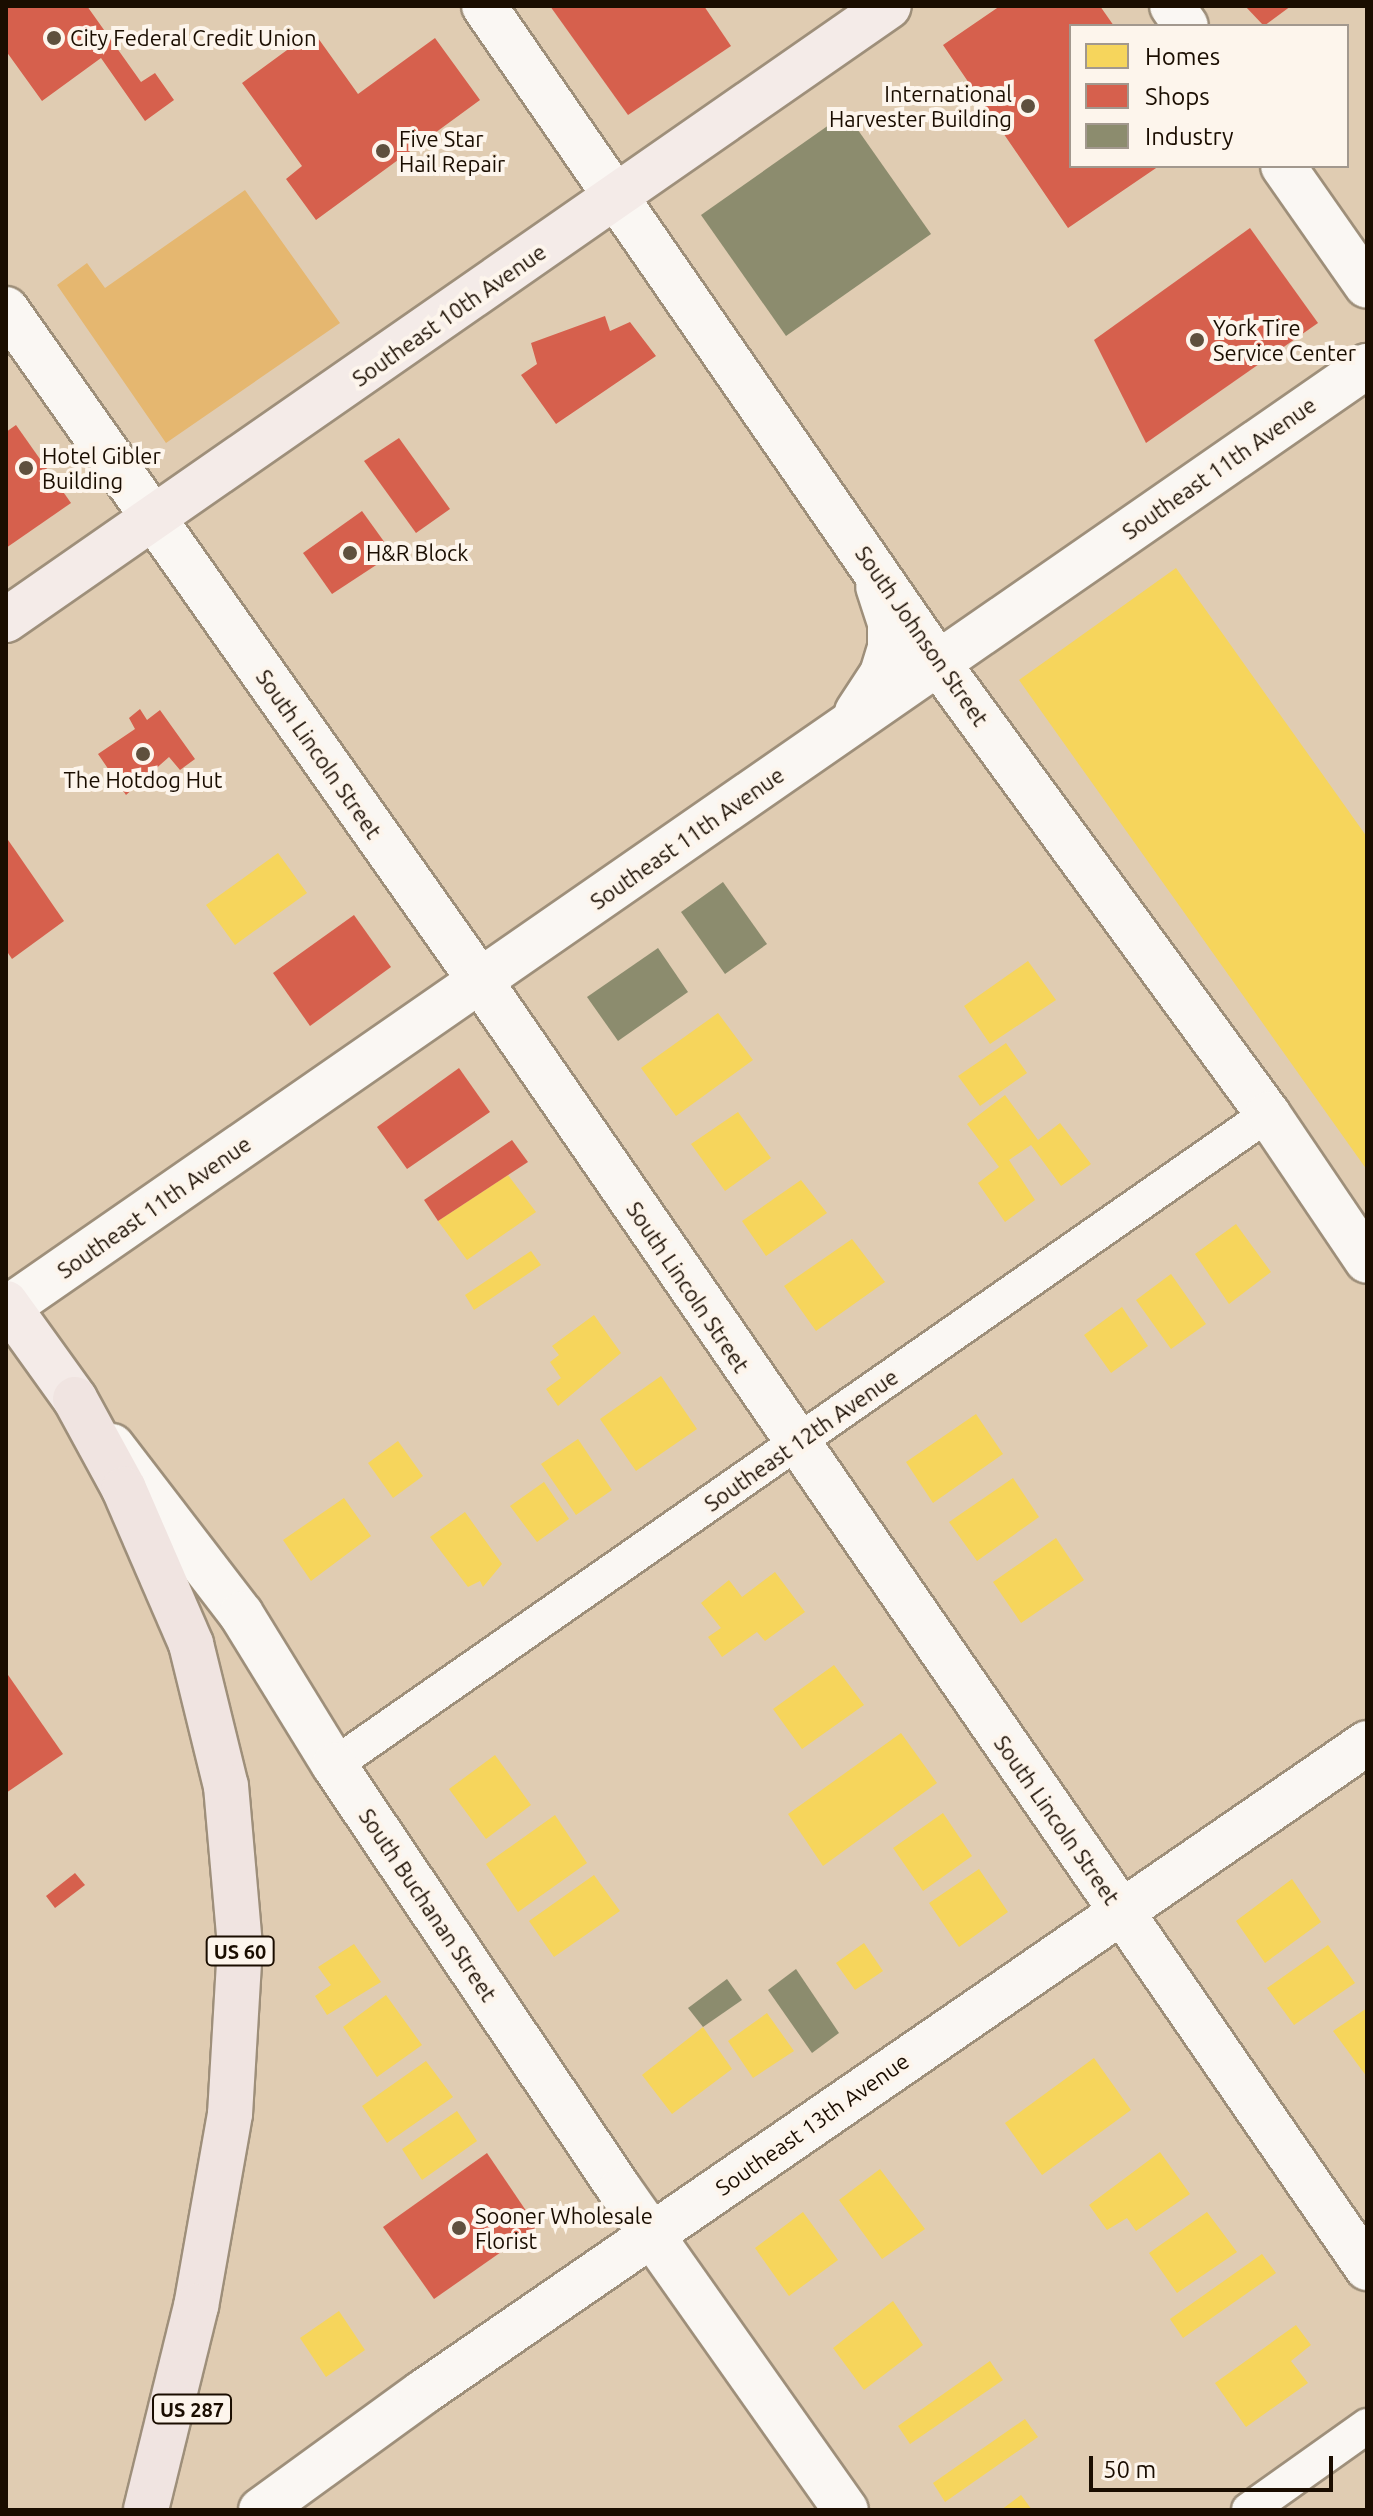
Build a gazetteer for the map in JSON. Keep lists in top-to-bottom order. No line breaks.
{"streets":{"highway":["US 60","US 287"],"main road":["Southeast 10th Avenue","Southeast 11th Avenue","South Johnson Street","South Lincoln Street","South Buchanan Street","Southeast 13th Avenue"],"street":["Southeast 12th Avenue"]},"crossings":[["Southeast 10th Avenue","South Johnson Street"],["Southeast 10th Avenue","South Lincoln Street"],["Southeast 11th Avenue","South Johnson Street"],["Southeast 11th Avenue","South Lincoln Street"],["Southeast 11th Avenue","South Buchanan Street"],["South Johnson Street","Southeast 12th Avenue"],["South Lincoln Street","Southeast 12th Avenue"],["South Lincoln Street","Southeast 13th Avenue"],["Southeast 12th Avenue","South Buchanan Street"],["South Buchanan Street","US 60"],["South Buchanan Street","Southeast 13th Avenue"],["US 60","US 287"]],"places":["City Federal Credit Union","International Harvester Building","Five Star Hail Repair","York Tire Service Center","Hotel Gibler Building","H&R Block","The Hotdog Hut","Sooner Wholesale Florist"],"legend":["Homes","Shops","Industry"],"scale_bar":"50 m"}
